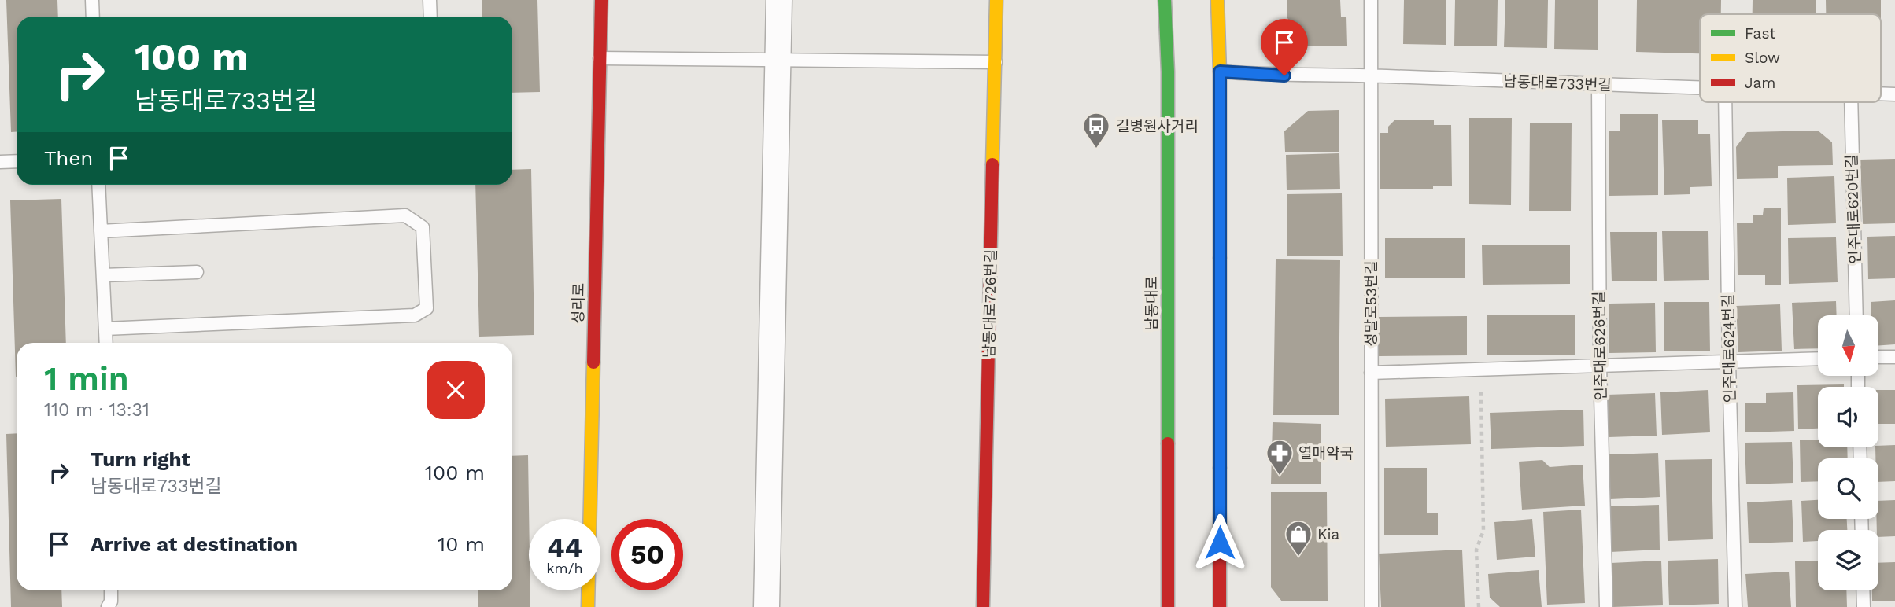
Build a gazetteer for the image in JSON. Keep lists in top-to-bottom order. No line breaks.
{"streets":{"street":["성리로","남동대로726번길","남동대로"],"lane":["남동대로733번길","인주대로620번길","성말로53번길","인주대로626번길","인주대로624번길"]},"crossings":[["남동대로733번길","성말로53번길"],["남동대로733번길","인주대로626번길"]],"places":{"bus stop":["길병원사거리"],"pharmacy":["열매약국"],"shop":["Kia"]},"legend":["Fast","Slow","Jam"],"north":"bottom","page":{"turn":["100 m","남동대로733번길"],"then":"Then","heading":["1 min","110 m · 13:31"],"list":[{"name":"Turn right","note":"남동대로733번길","value":"100 m"},{"name":"Arrive at destination","value":"10 m"}],"speed":"44 km/h","limit":"50"}}
